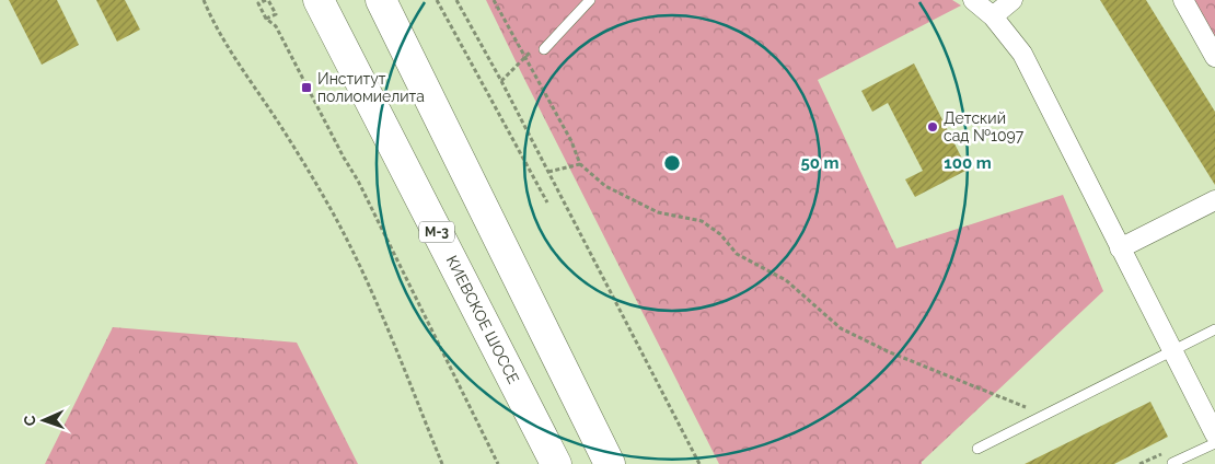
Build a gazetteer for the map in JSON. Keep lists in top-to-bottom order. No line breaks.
{"streets":{"highway":["М-3","КИЕВСКОЕ ШОССЕ"]},"places":{"transit":["Институт полиомиелита"],"other":["Детский сад №1097"]},"north":"left","rings":["50 m","100 m"]}
